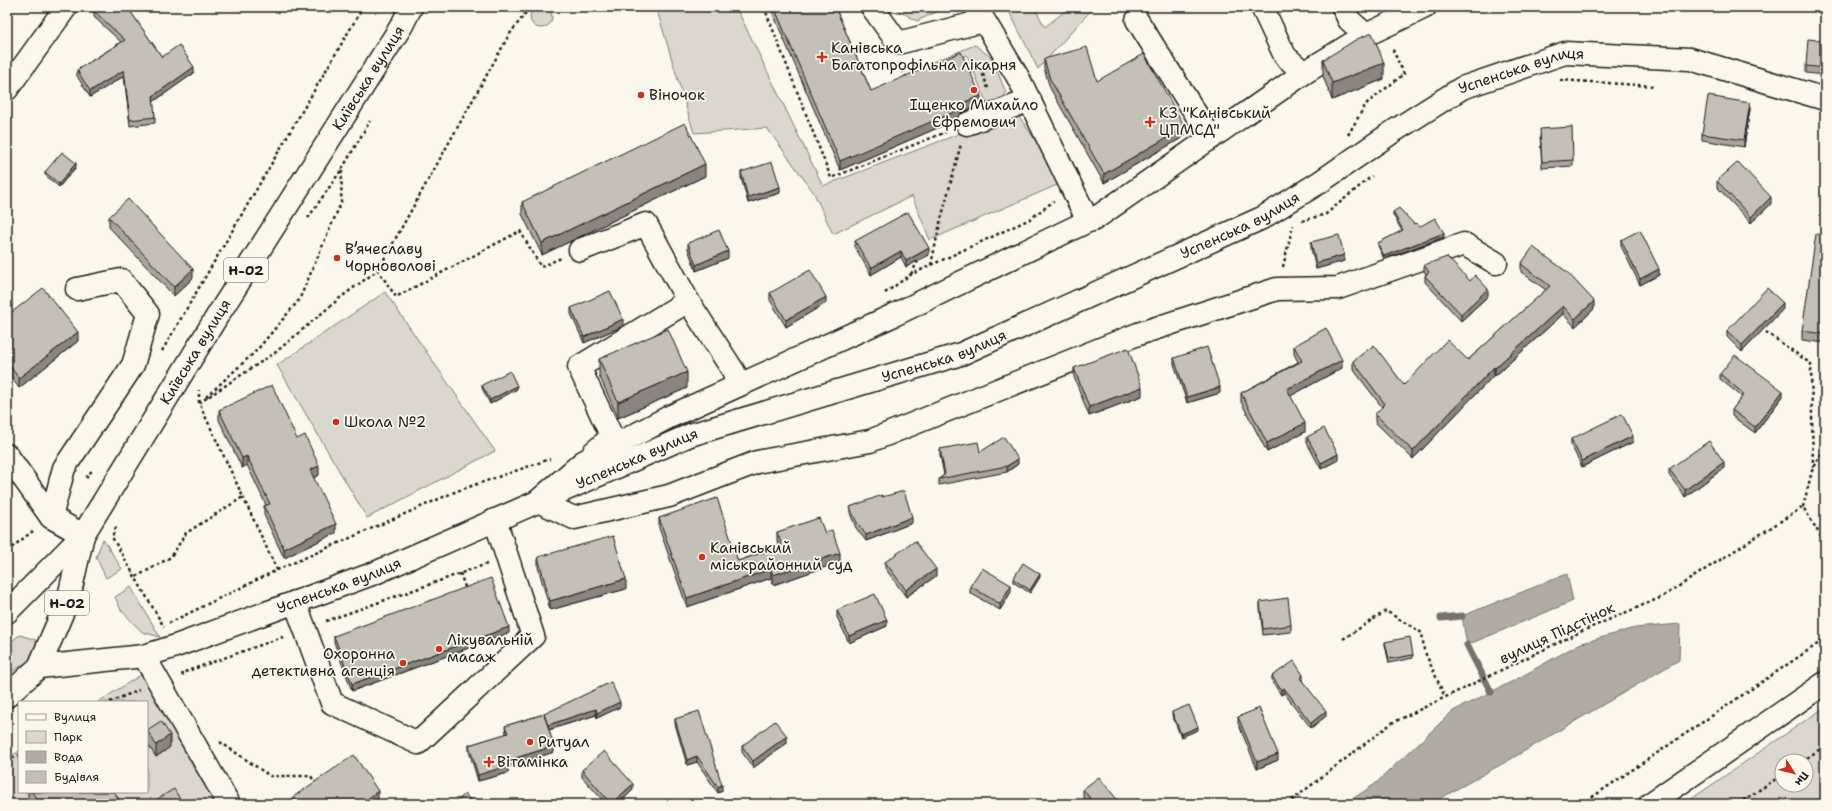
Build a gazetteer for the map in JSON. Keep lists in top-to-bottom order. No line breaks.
{"streets":{"street":["Успенська вулиця","Київська вулиця","Н-02"],"path":["вулиця Підстінок"]},"crossings":[["Успенська вулиця","Київська вулиця"],["Успенська вулиця","Н-02"],["Київська вулиця","Н-02"]],"places":{"health":["Канівська Багатопрофільна лікарня","КЗ \"Канівський ЦПМСД\"","Вітамінка"],"other":["Іщенко Михайло Єфремович","Віночок","В’ячеславу Чорноволові","Школа №2","Канівський міськрайонний суд","Лікувальній масаж","Охоронна детективна агенція","Ритуал"]},"legend":["Вулиця","Парк","Вода","Будівля"],"north":"bottom right"}
